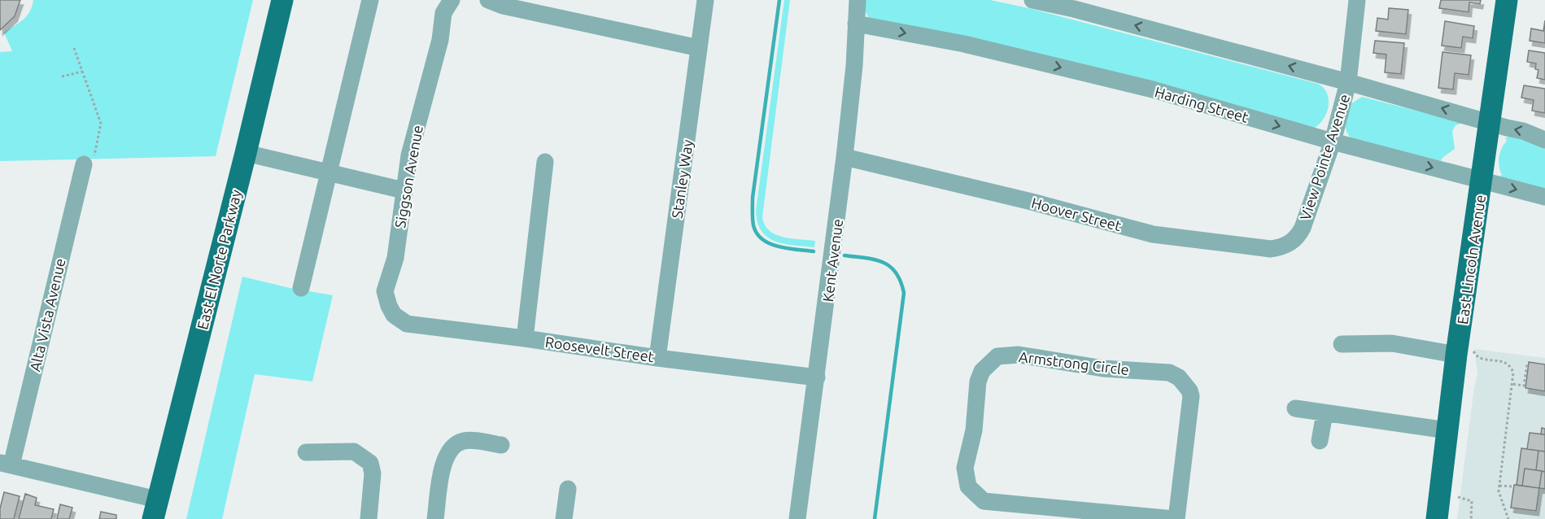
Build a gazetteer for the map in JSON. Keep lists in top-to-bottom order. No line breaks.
{"streets":{"main road":["East El Norte Parkway","East Lincoln Avenue"],"street":["Harding Street","View Pointe Avenue","Siggson Avenue","Stanley Way","Hoover Street","Kent Avenue","Alta Vista Avenue","Roosevelt Street","Armstrong Circle"]},"crossings":[["Harding Street","View Pointe Avenue"],["Harding Street","East Lincoln Avenue"],["Harding Street","Kent Avenue"],["View Pointe Avenue","Hoover Street"],["Siggson Avenue","Roosevelt Street"],["Stanley Way","Roosevelt Street"],["Hoover Street","Kent Avenue"],["Kent Avenue","Roosevelt Street"]]}
